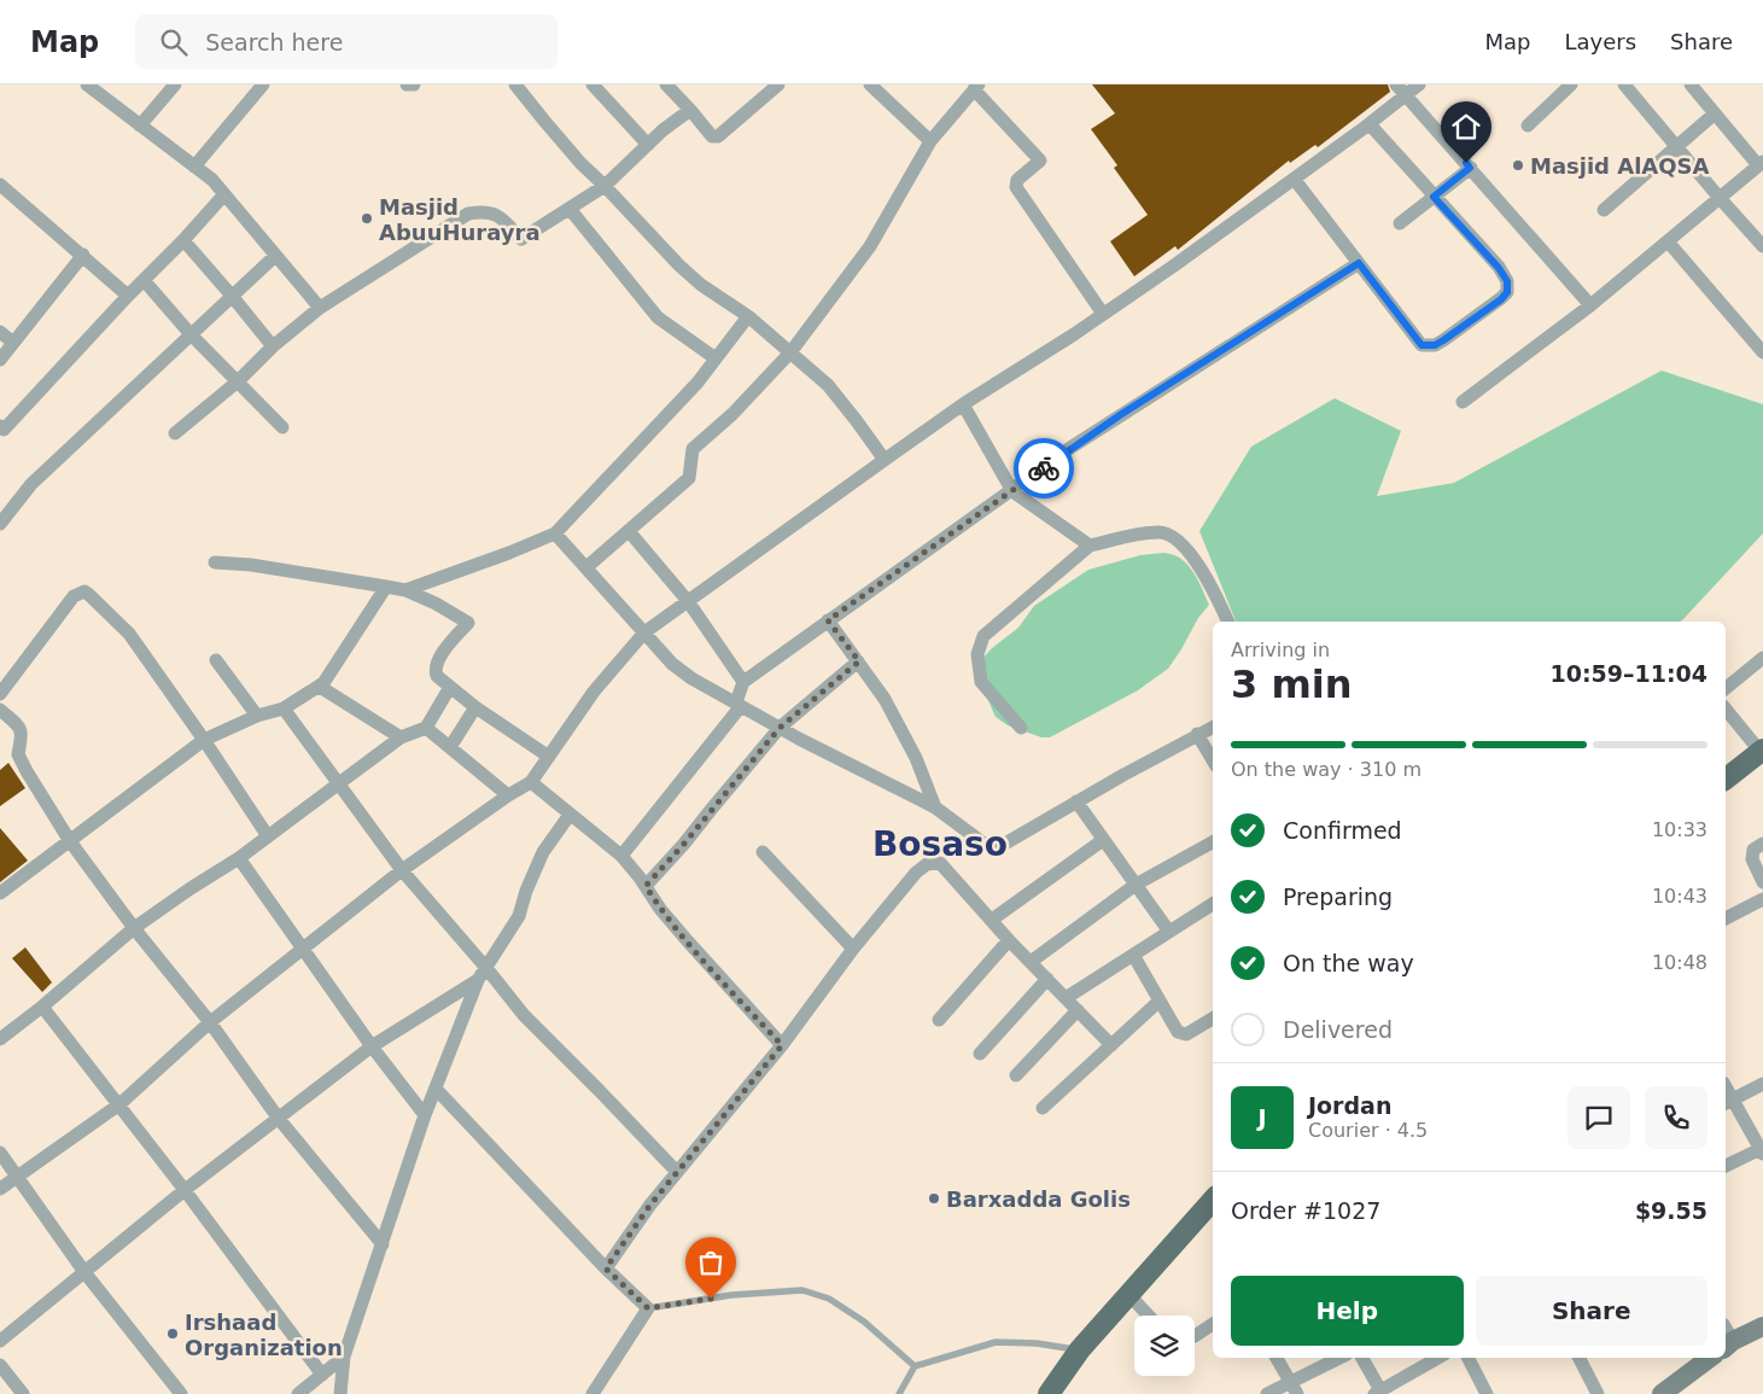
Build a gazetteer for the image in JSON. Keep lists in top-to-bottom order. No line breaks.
{"districts":["Bosaso"],"places":["Masjid AlAQSA","Masjid AbuuHurayra","Barxadda Golis","Irshaad Organization"],"page":{"header":"Map","search":"Search here","nav":["Map","Layers","Share"],"heading":["3 min","Arriving in","10:59–11:04"],"panel":["Jordan","Courier · 4.5","Order #1027","$9.55"],"bar":"On the way · 310 m","list":[["Confirmed","10:33"],["Preparing","10:43"],["On the way","10:48"],"Delivered"],"round":"J","buttons":["Help","Share"]}}
